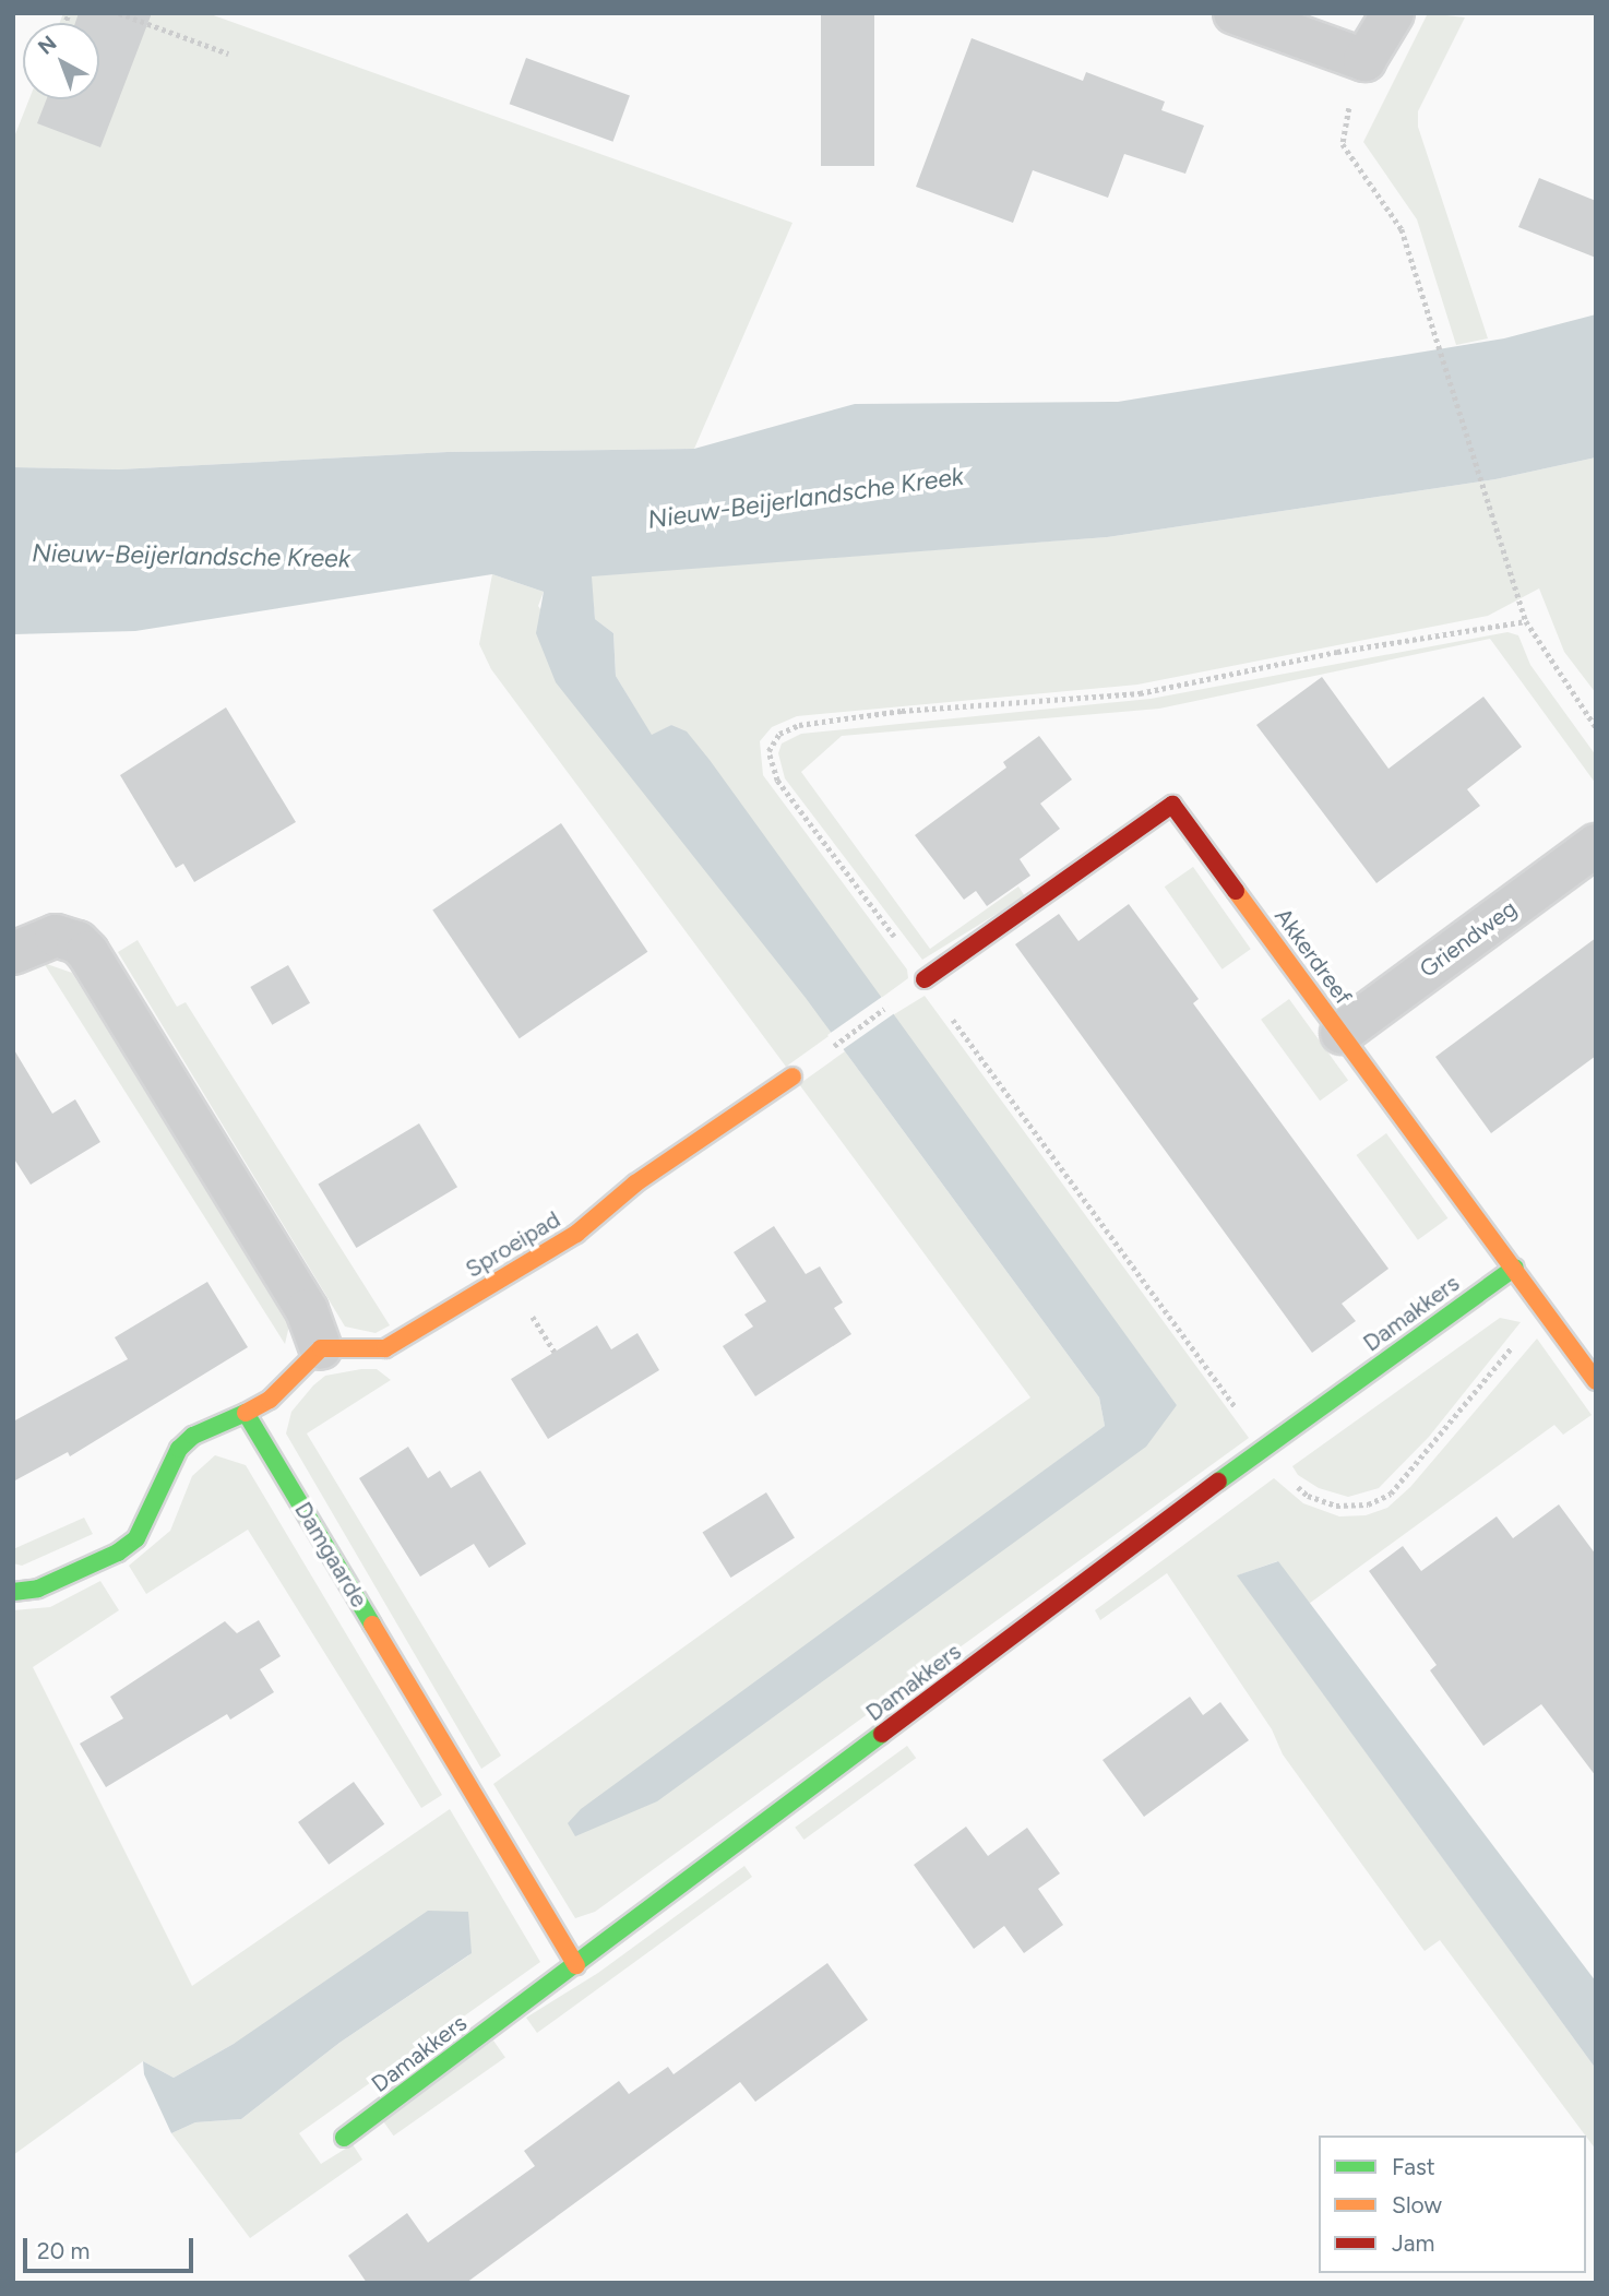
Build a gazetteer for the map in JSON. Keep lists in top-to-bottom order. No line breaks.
{"streets":{"street":["Griendweg","Akkerdreef","Sproeipad","Damakkers","Damgaarde"]},"crossings":[["Griendweg","Akkerdreef"],["Akkerdreef","Damakkers"],["Damakkers","Damgaarde"]],"water":["Nieuw-Beijerlandsche Kreek"],"legend":["Fast","Slow","Jam"],"scale_bar":"20 m","north":"top left"}
